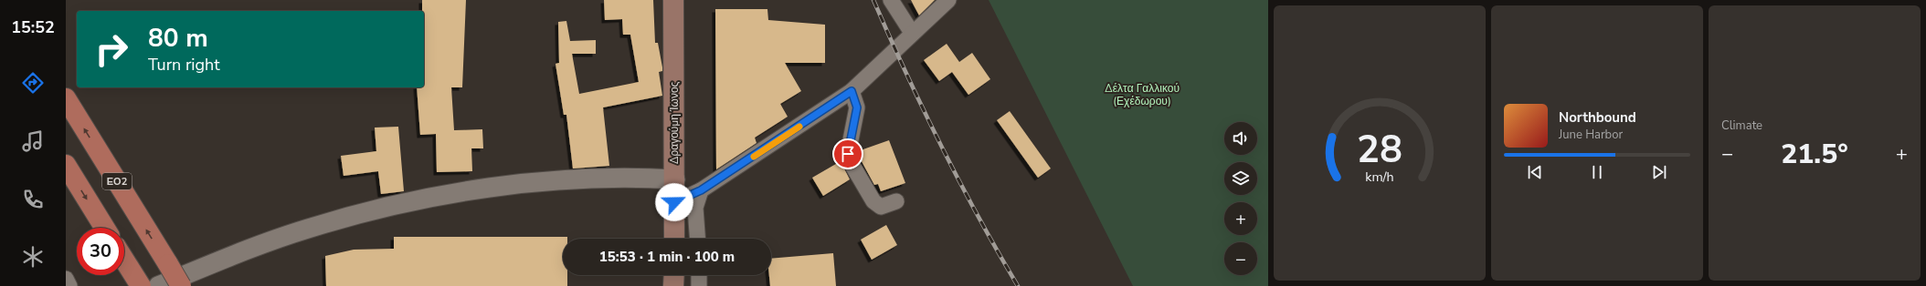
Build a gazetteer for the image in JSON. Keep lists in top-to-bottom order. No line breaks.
{"streets":{"main road":["Δραγούμη Ίωνος","ΕΟ2"]},"parks":["Δέλτα Γαλλικού (Εχέδωρου)"],"page":{"tabs":"15:52","tile":"Climate","turn":["80 m","Turn right"],"song":["Northbound","June Harbor"],"map_buttons":["+","−"],"heat":["−","21.5°","+"],"limit":"30","trip":"15:53 · 1 min · 100 m","gauge":["28","km/h"]}}
